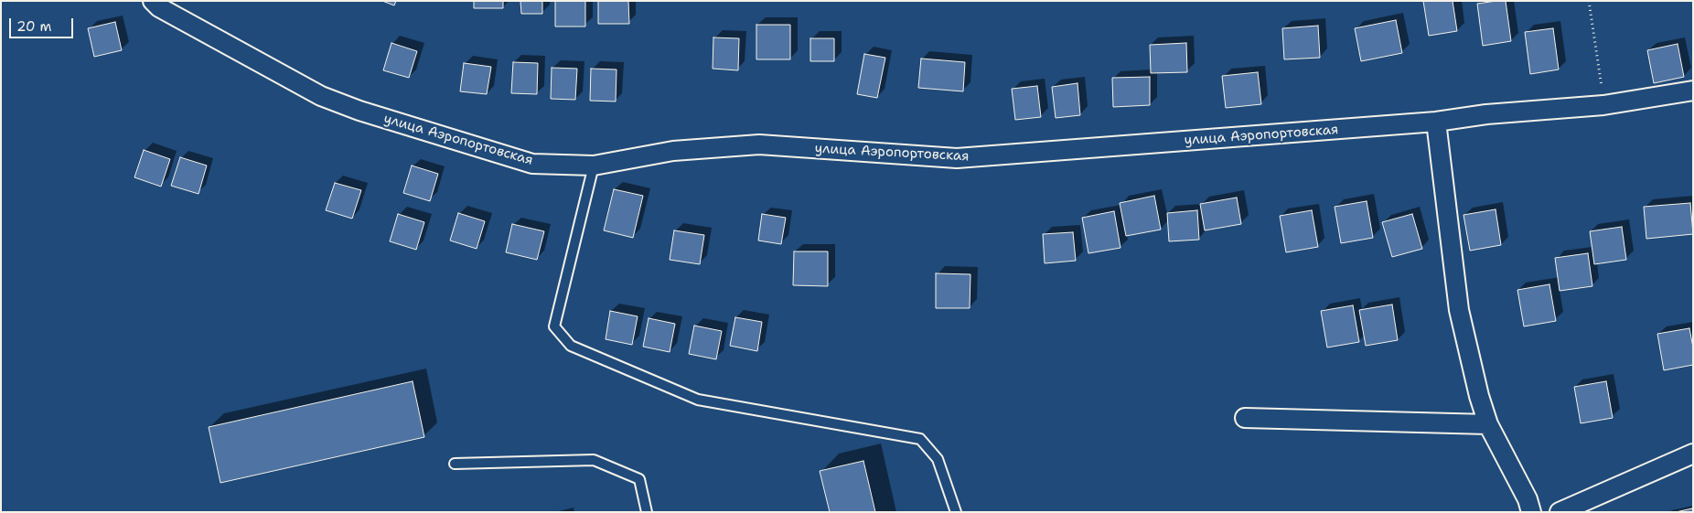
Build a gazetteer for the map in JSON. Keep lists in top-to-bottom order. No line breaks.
{"streets":{"street":["улица Аэропортовская"]},"scale_bar":"20 m"}
